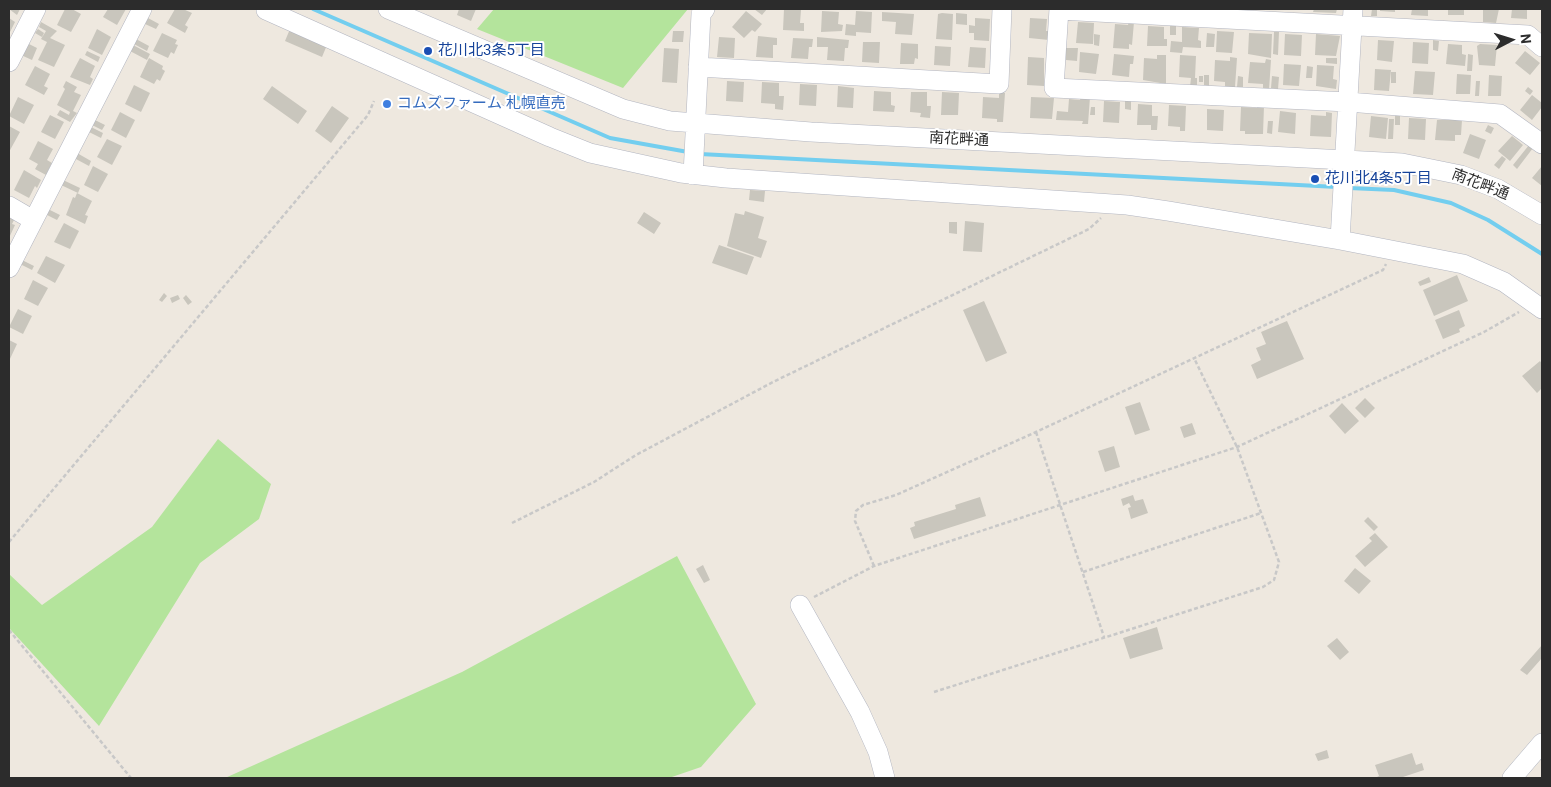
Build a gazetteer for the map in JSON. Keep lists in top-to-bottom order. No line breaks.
{"streets":{"street":["南花畔通"]},"places":["花川北3条5丁目","コムズファーム 札幌直売","花川北4条5丁目"],"north":"right"}
